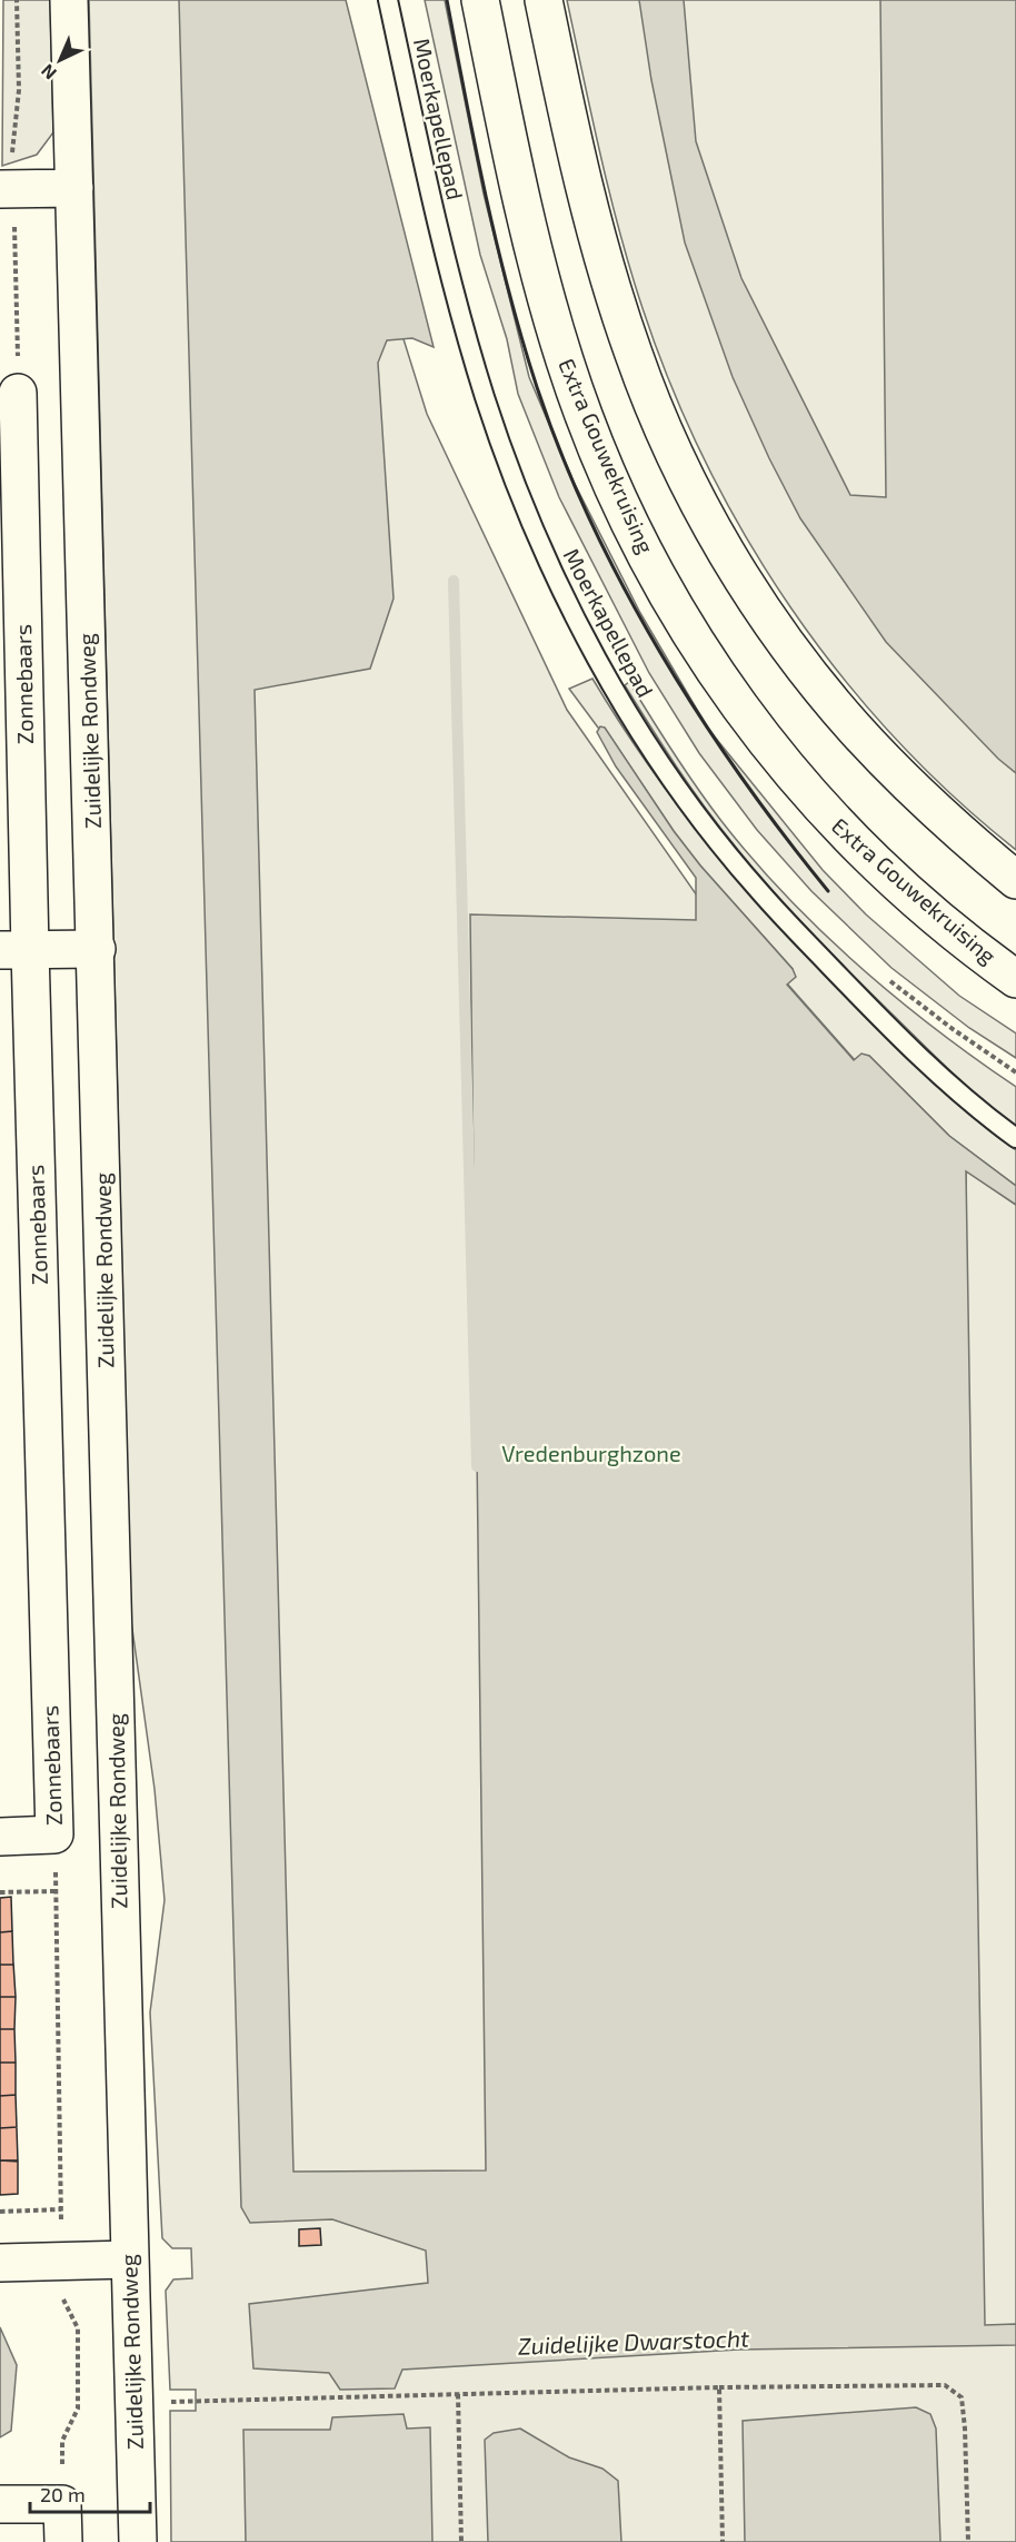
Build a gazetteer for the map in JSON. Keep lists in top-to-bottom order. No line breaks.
{"streets":{"main road":["Extra Gouwekruising","Zonnebaars","Zuidelijke Rondweg"],"lane":["Moerkapellepad"]},"water":["Zuidelijke Dwarstocht"],"parks":["Vredenburghzone"],"scale_bar":"20 m","north":"bottom left"}
